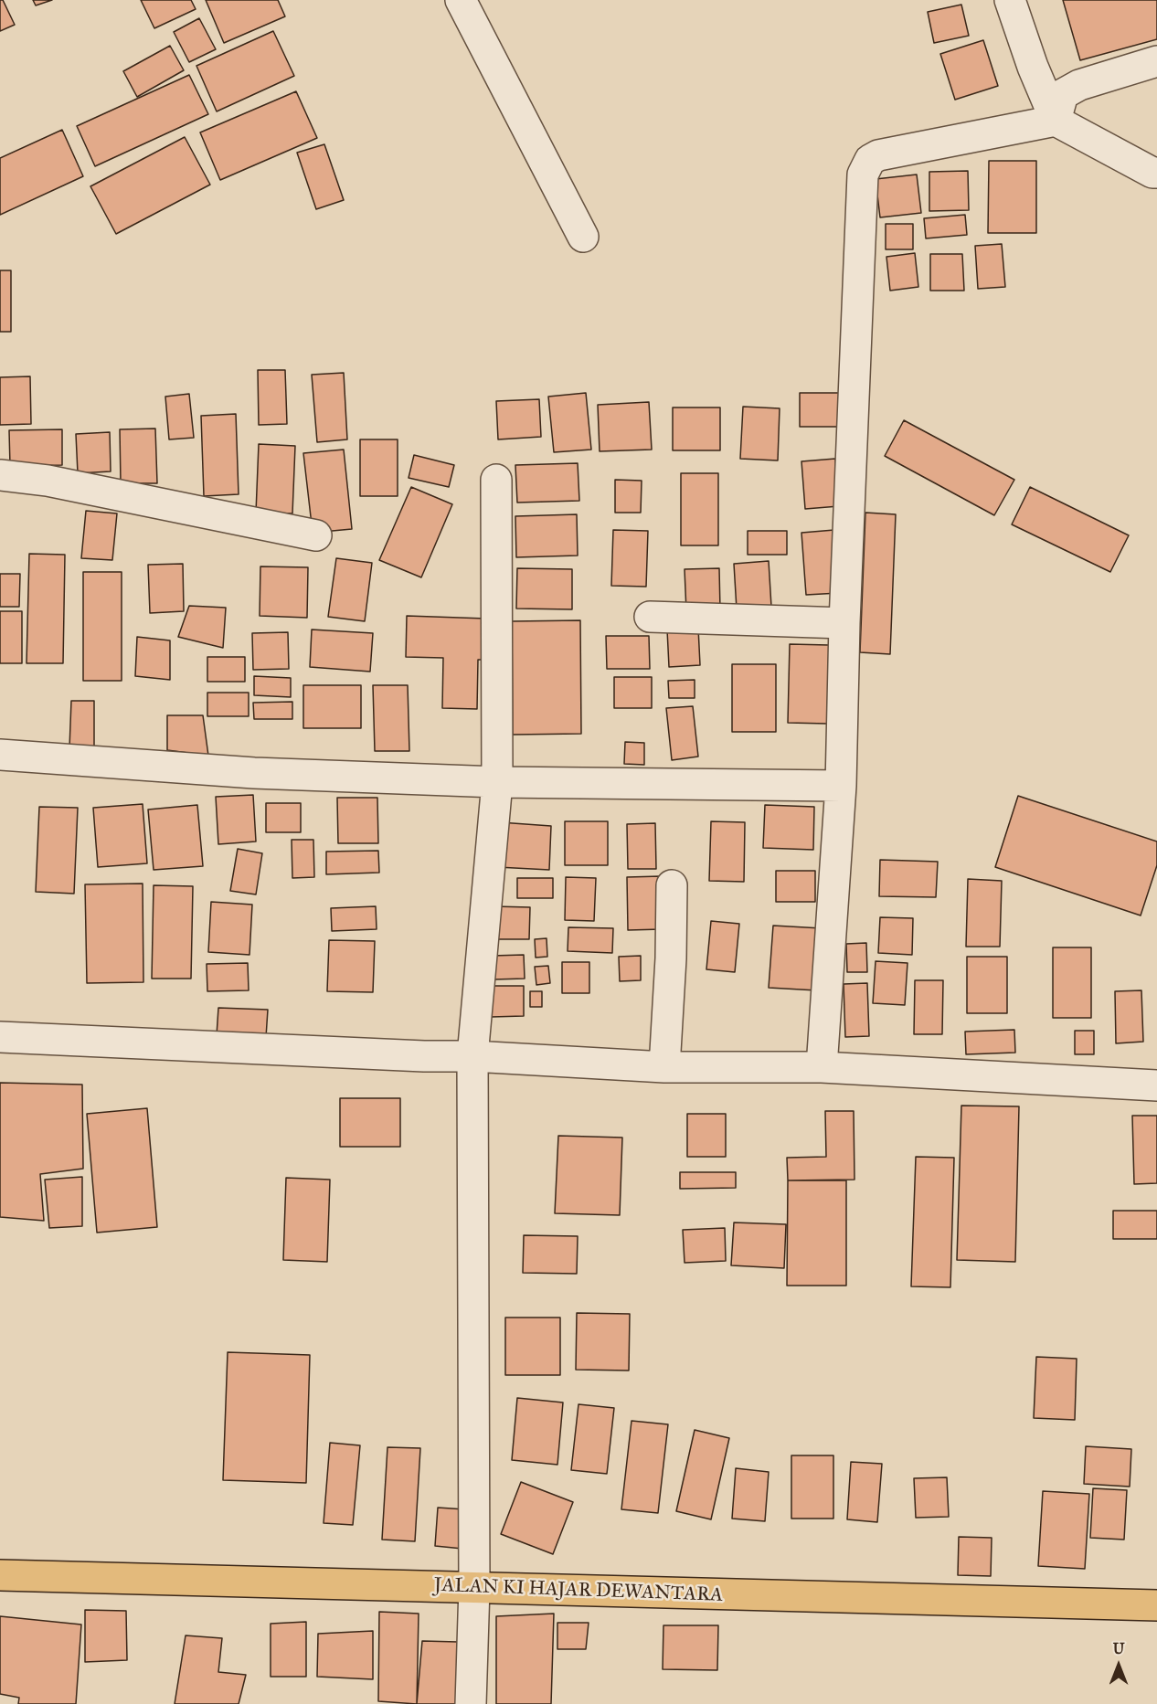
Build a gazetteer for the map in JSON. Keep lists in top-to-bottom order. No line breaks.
{"streets":{"main road":["JALAN KI HAJAR DEWANTARA"]},"north":"top"}
